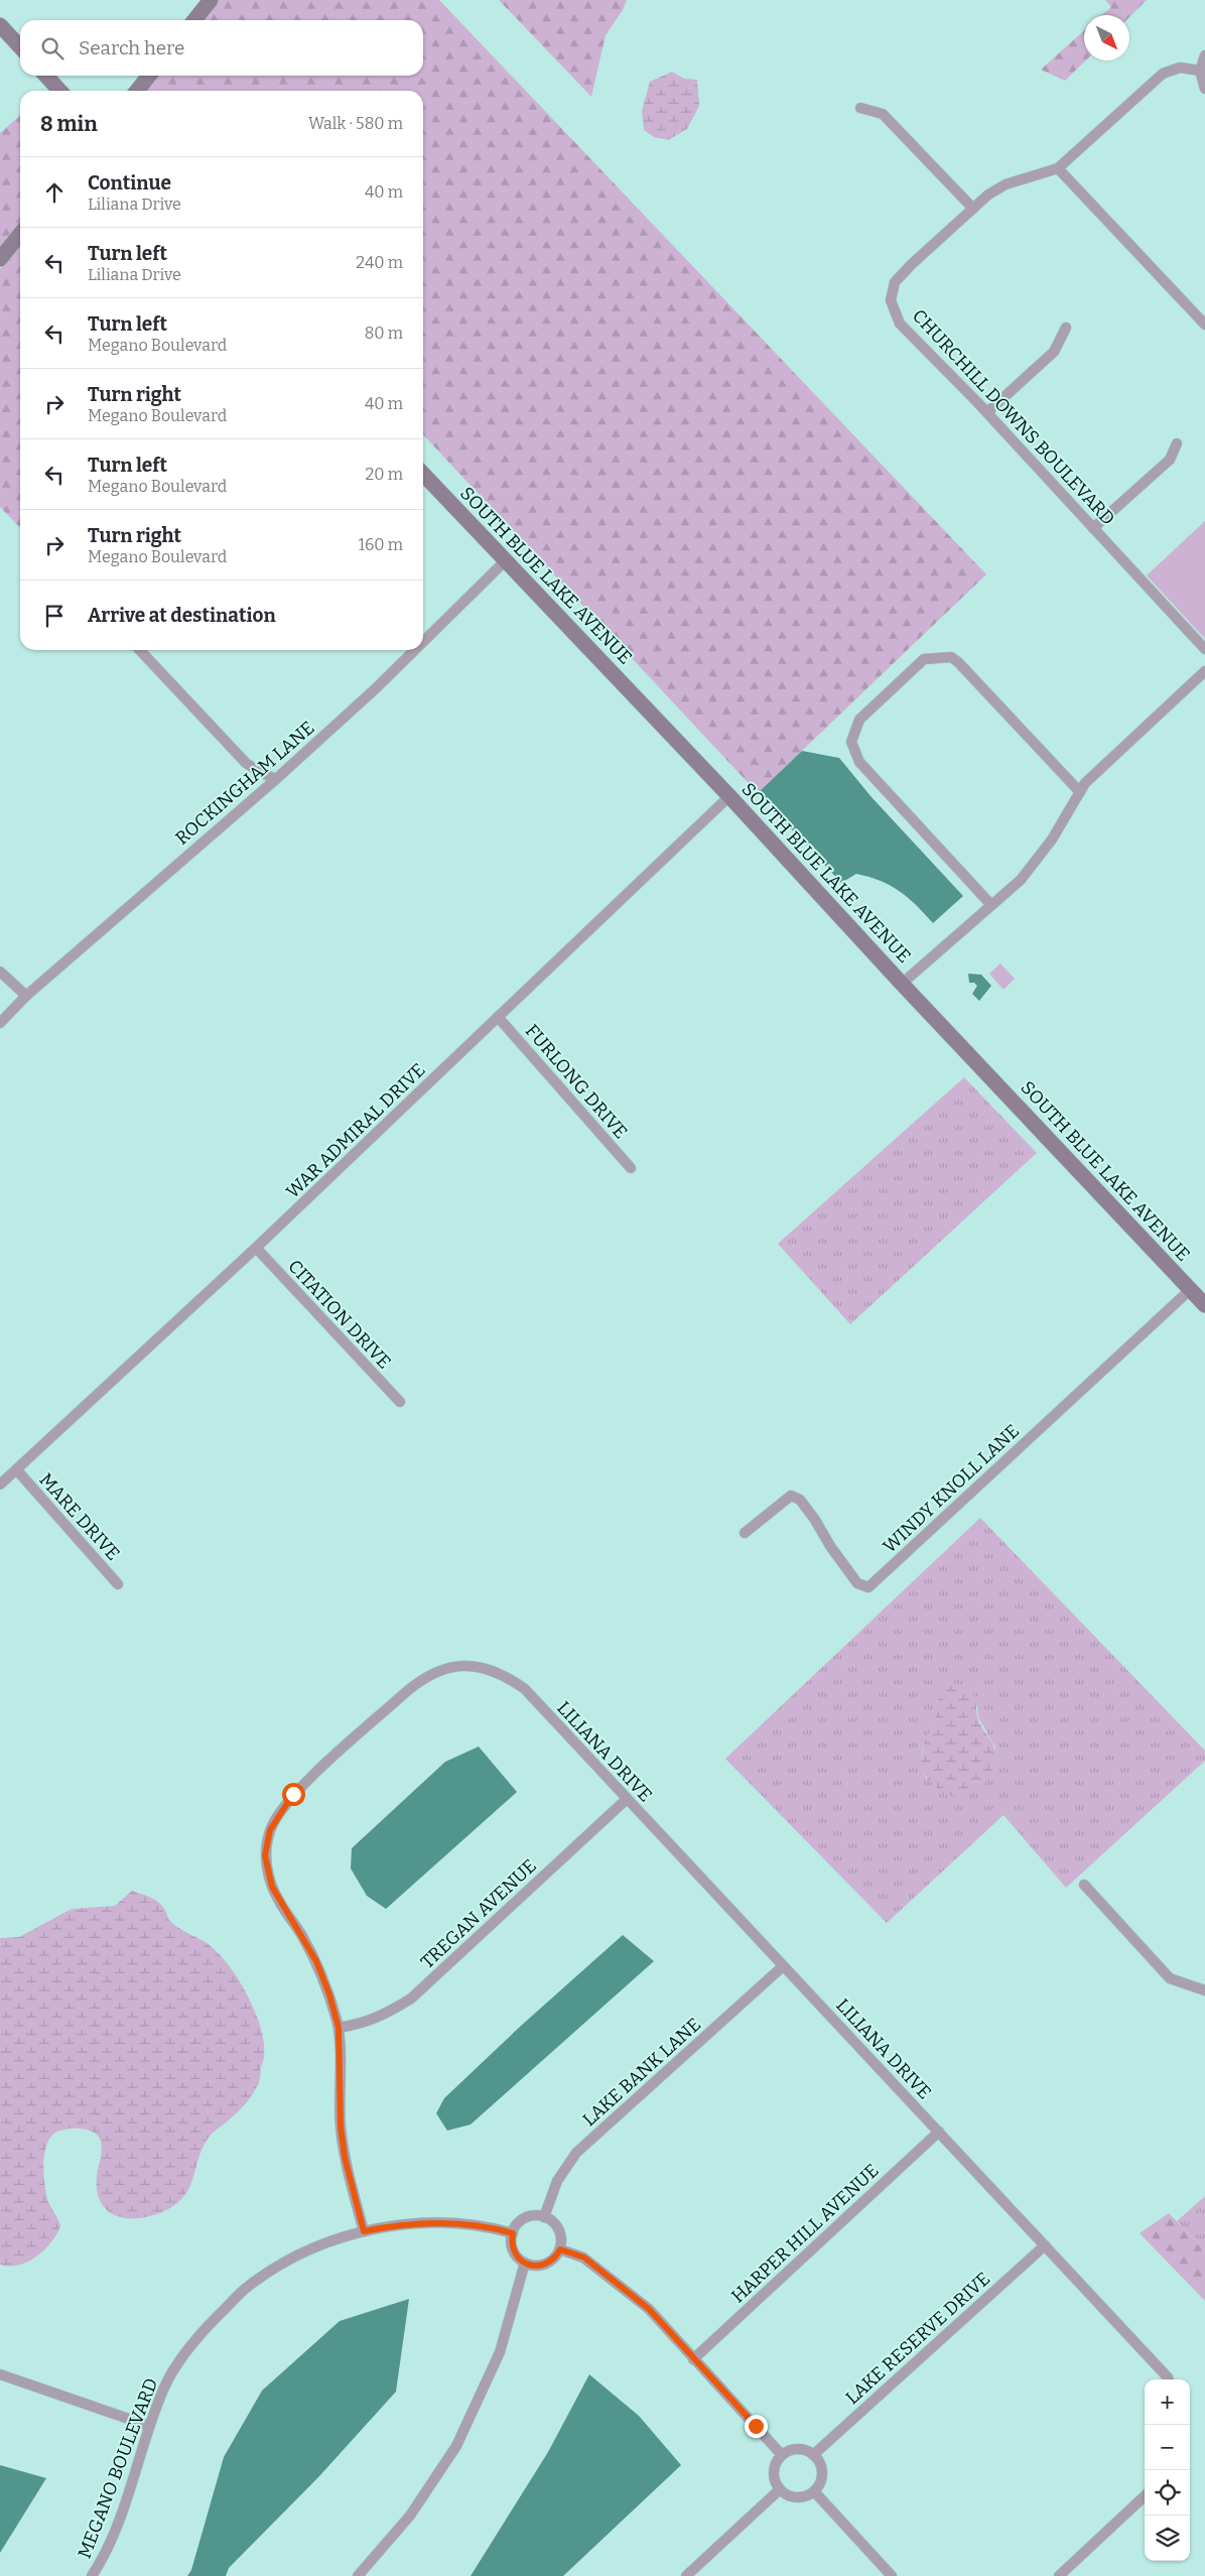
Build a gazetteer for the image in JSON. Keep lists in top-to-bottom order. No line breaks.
{"streets":{"main road":["SOUTH BLUE LAKE AVENUE"],"street":["CHURCHILL DOWNS BOULEVARD","ROCKINGHAM LANE","FURLONG DRIVE","WAR ADMIRAL DRIVE","CITATION DRIVE","WINDY KNOLL LANE","MARE DRIVE","LILIANA DRIVE","TREGAN AVENUE","LAKE BANK LANE","HARPER HILL AVENUE","LAKE RESERVE DRIVE","MEGANO BOULEVARD"]},"crossings":[["SOUTH BLUE LAKE AVENUE","ROCKINGHAM LANE"],["SOUTH BLUE LAKE AVENUE","WAR ADMIRAL DRIVE"],["SOUTH BLUE LAKE AVENUE","WINDY KNOLL LANE"],["FURLONG DRIVE","WAR ADMIRAL DRIVE"],["WAR ADMIRAL DRIVE","CITATION DRIVE"],["WAR ADMIRAL DRIVE","MARE DRIVE"],["LILIANA DRIVE","TREGAN AVENUE"],["LILIANA DRIVE","LAKE BANK LANE"],["LILIANA DRIVE","HARPER HILL AVENUE"],["LILIANA DRIVE","LAKE RESERVE DRIVE"],["LILIANA DRIVE","MEGANO BOULEVARD"],["LAKE BANK LANE","MEGANO BOULEVARD"]],"north":"bottom right","page":{"search":"Search here","heading":["8 min","Walk · 580 m"],"list":[["Continue","Liliana Drive","40 m"],["Turn left","Liliana Drive","240 m"],["Turn left","Megano Boulevard","80 m"],["Turn right","Megano Boulevard","40 m"],["Turn left","Megano Boulevard","20 m"],["Turn right","Megano Boulevard","160 m"],"Arrive at destination"],"map_buttons":["+","−"]}}
